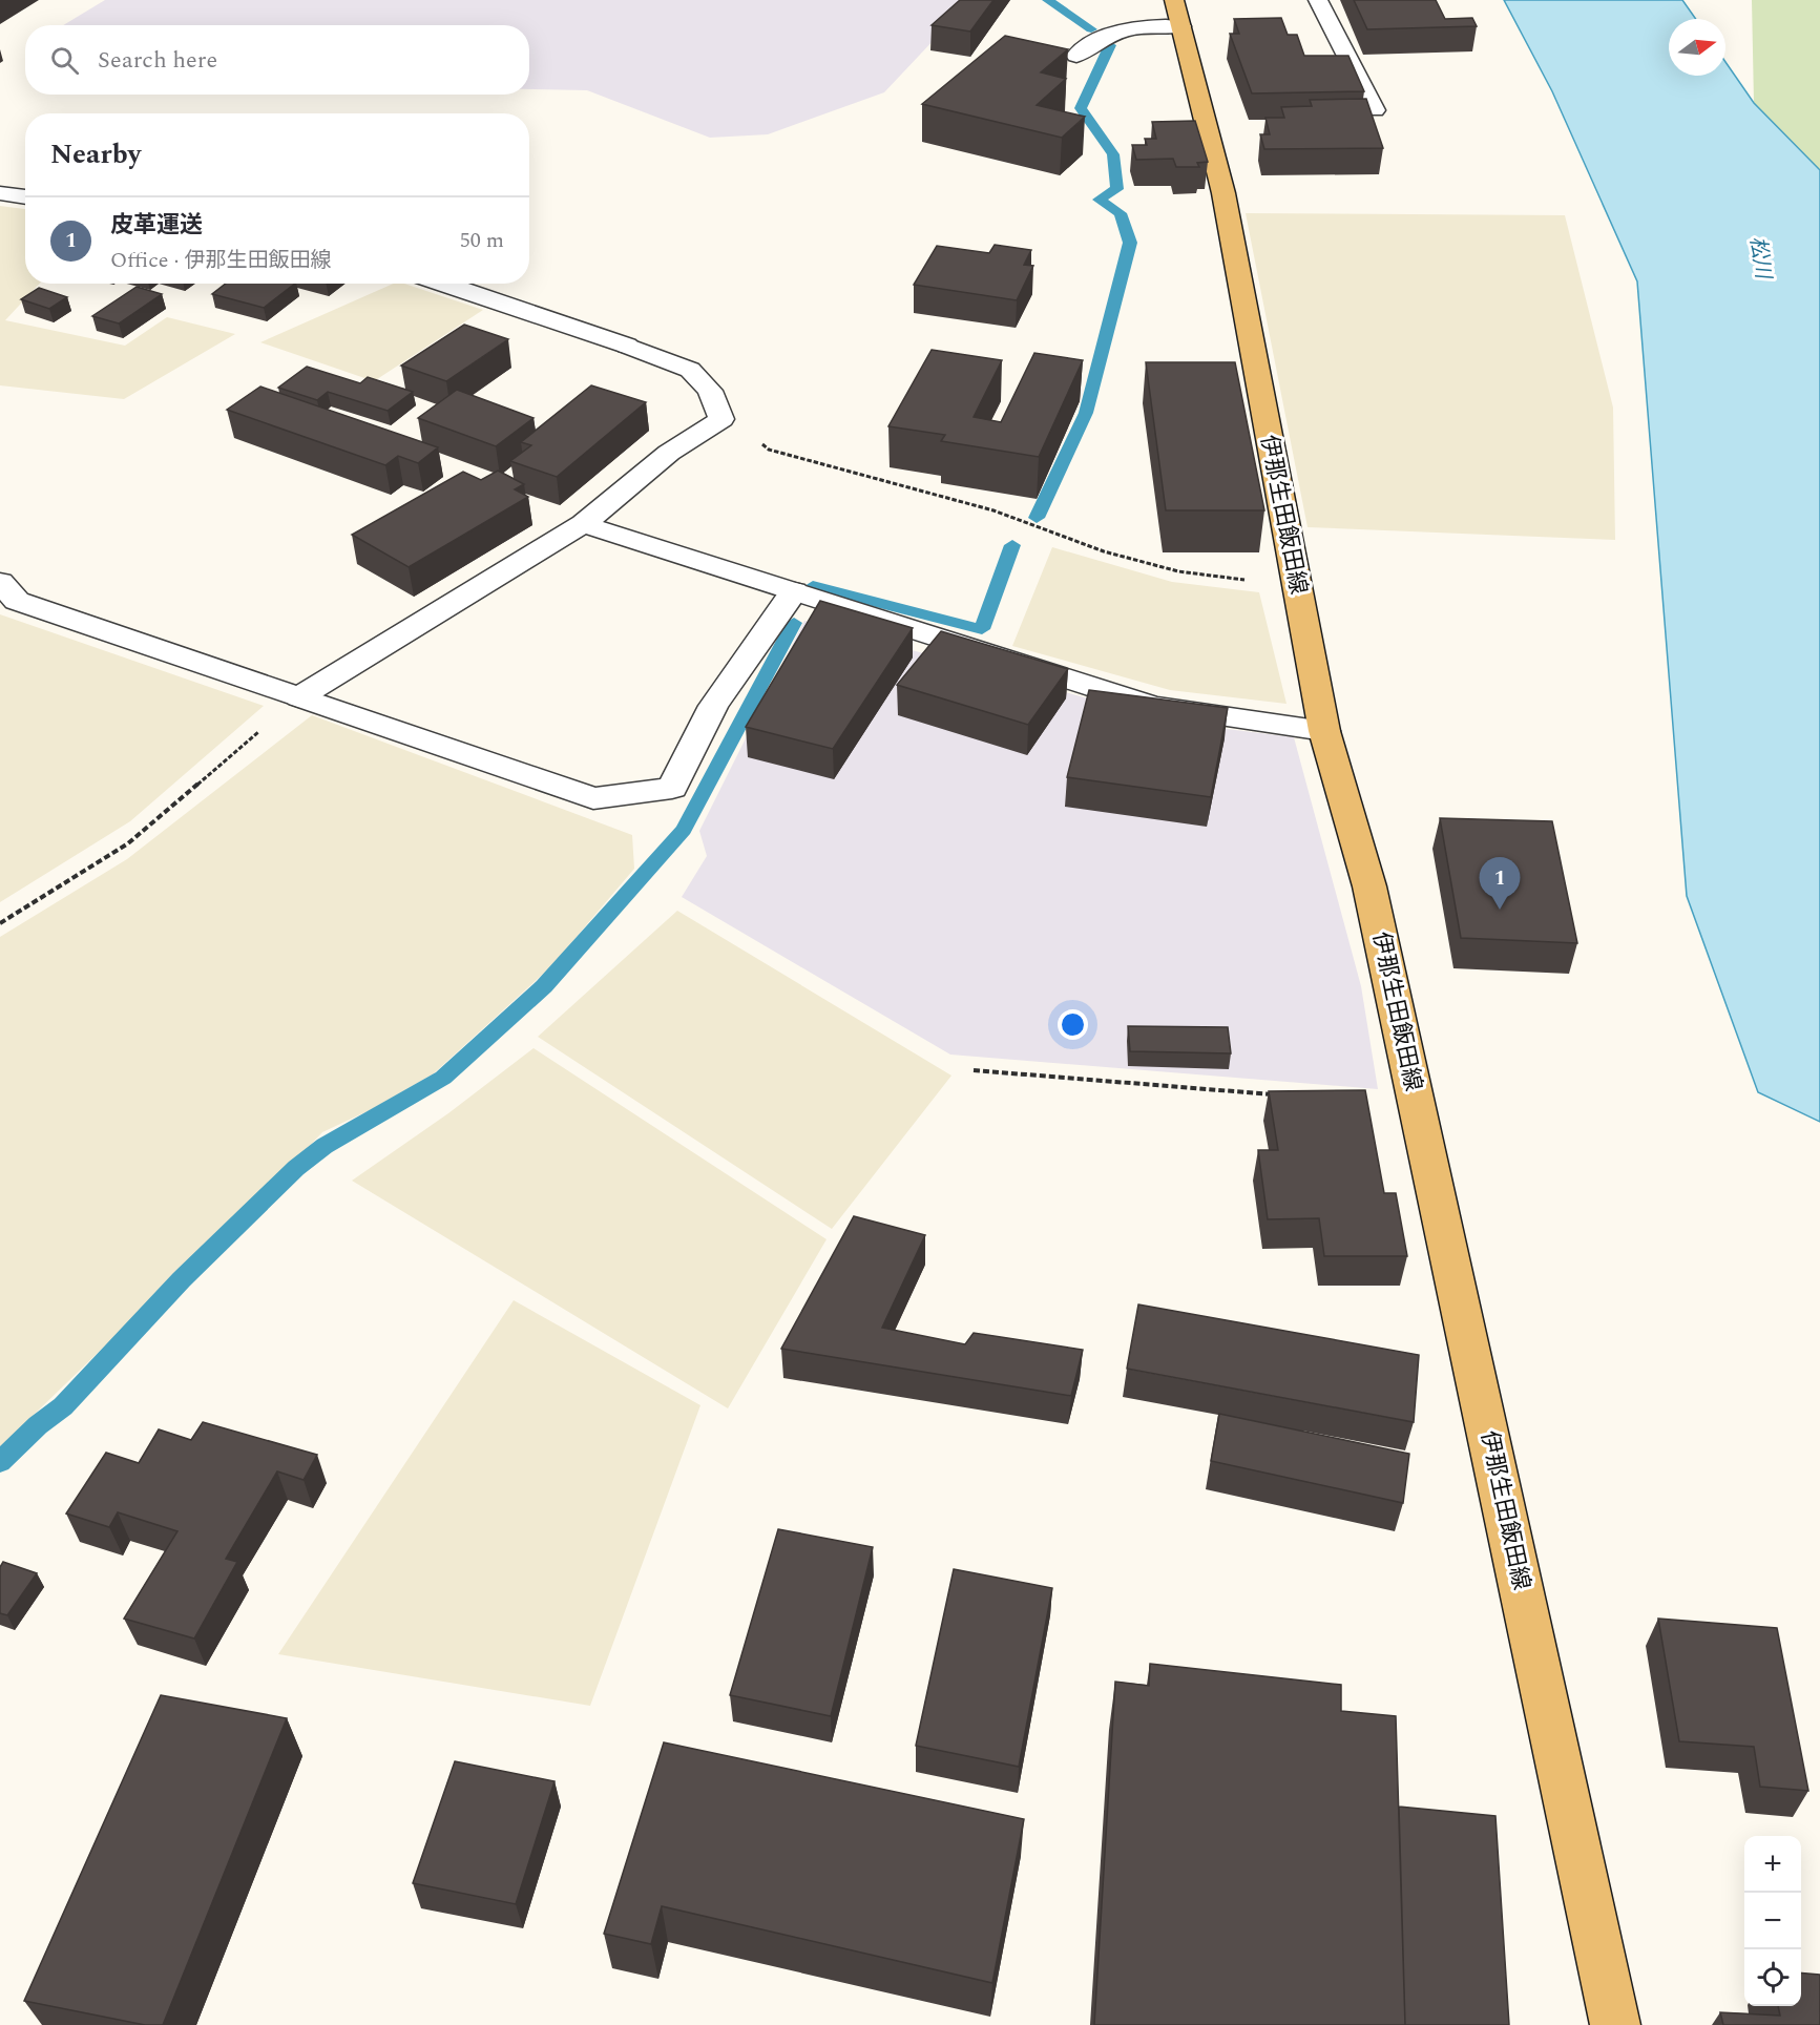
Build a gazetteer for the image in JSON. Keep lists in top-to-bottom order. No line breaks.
{"streets":{"main road":["伊那生田飯田線"]},"water":["松川"],"north":"right","page":{"search":"Search here","heading":"Nearby","list":[{"mark":"1","name":"皮革運送","note":"Office · 伊那生田飯田線","value":"50 m"}],"pins":"1","map_buttons":["+","−"]}}
